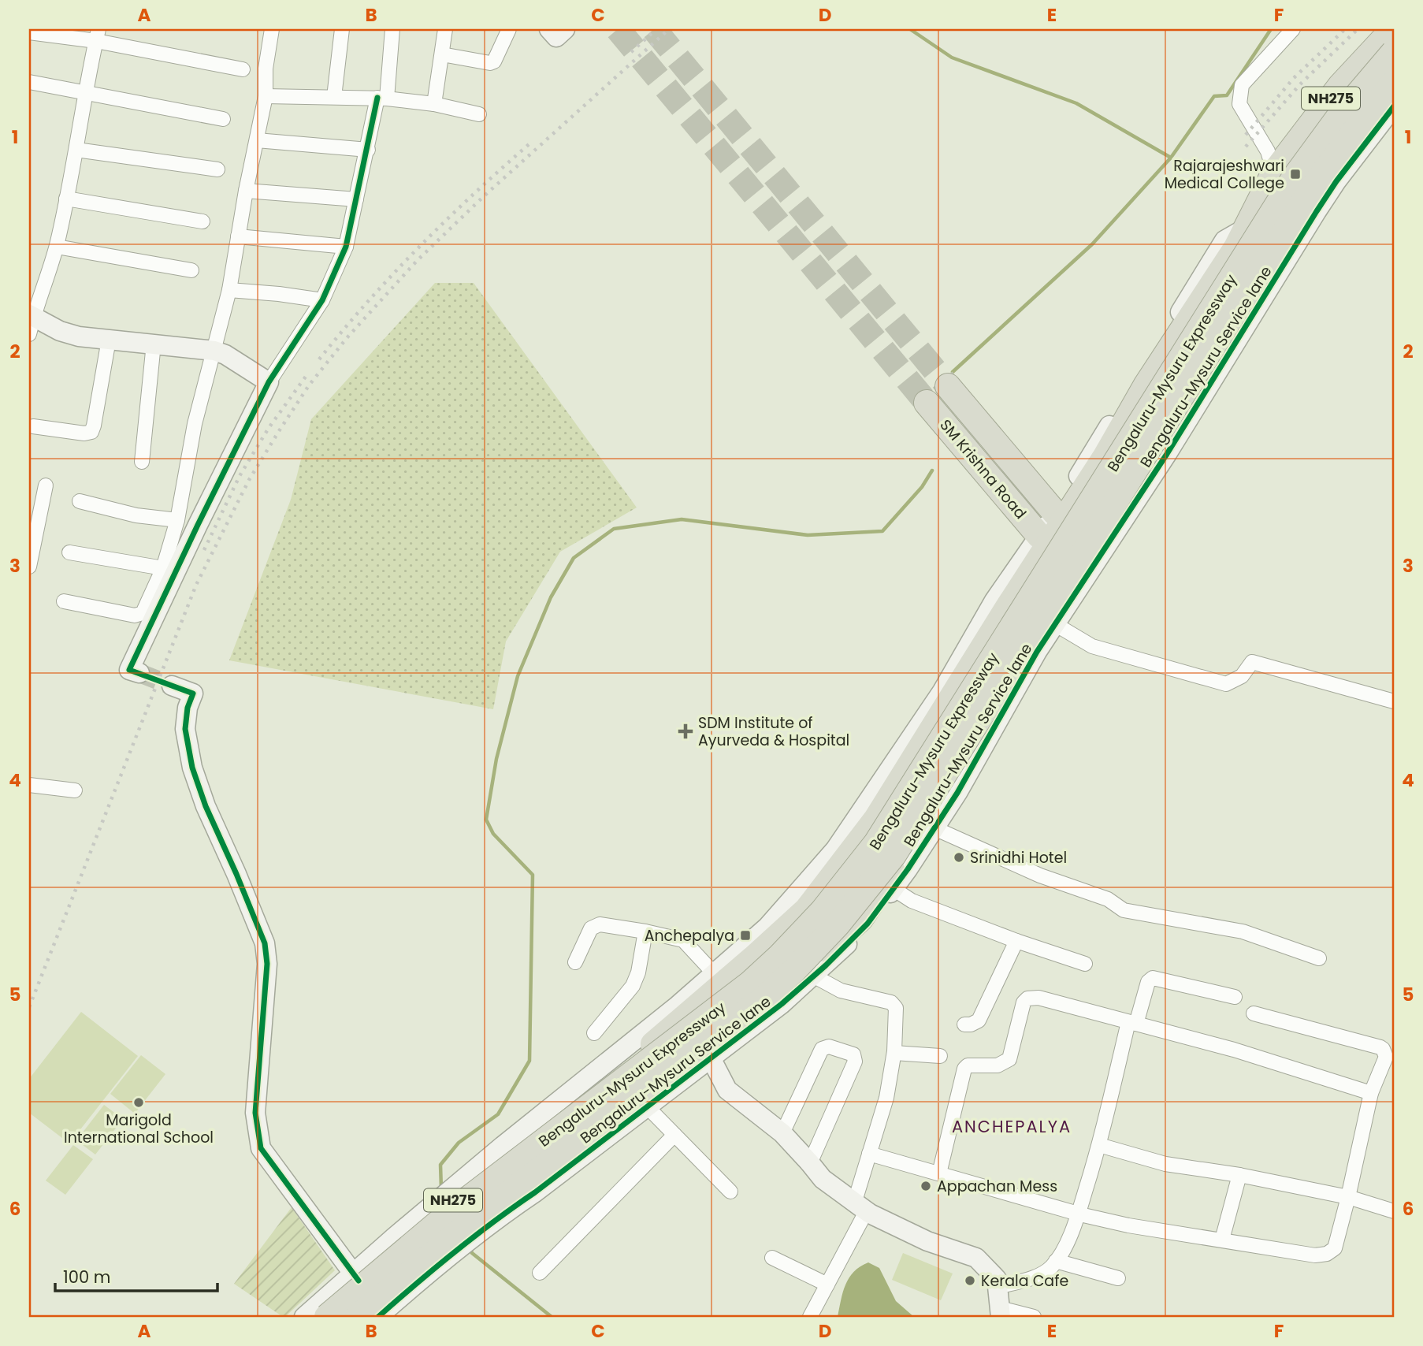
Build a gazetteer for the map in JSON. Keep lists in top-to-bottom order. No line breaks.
{"streets":{"highway":["NH275","Bengaluru-Mysuru Expressway","SM Krishna Road"],"street":["Bengaluru-Mysuru Service lane"]},"crossings":[["NH275","Bengaluru-Mysuru Service lane"],["Bengaluru-Mysuru Expressway","SM Krishna Road"]],"districts":["ANCHEPALYA"],"places":{"transit":["Rajarajeshwari Medical College","Anchepalya"],"health":["SDM Institute of Ayurveda & Hospital"],"other":["Srinidhi Hotel","Marigold International School","Appachan Mess","Kerala Cafe"]},"scale_bar":"100 m","grid":{"columns":["A","B","C","D","E","F"],"rows":["1","2","3","4","5","6"]}}
